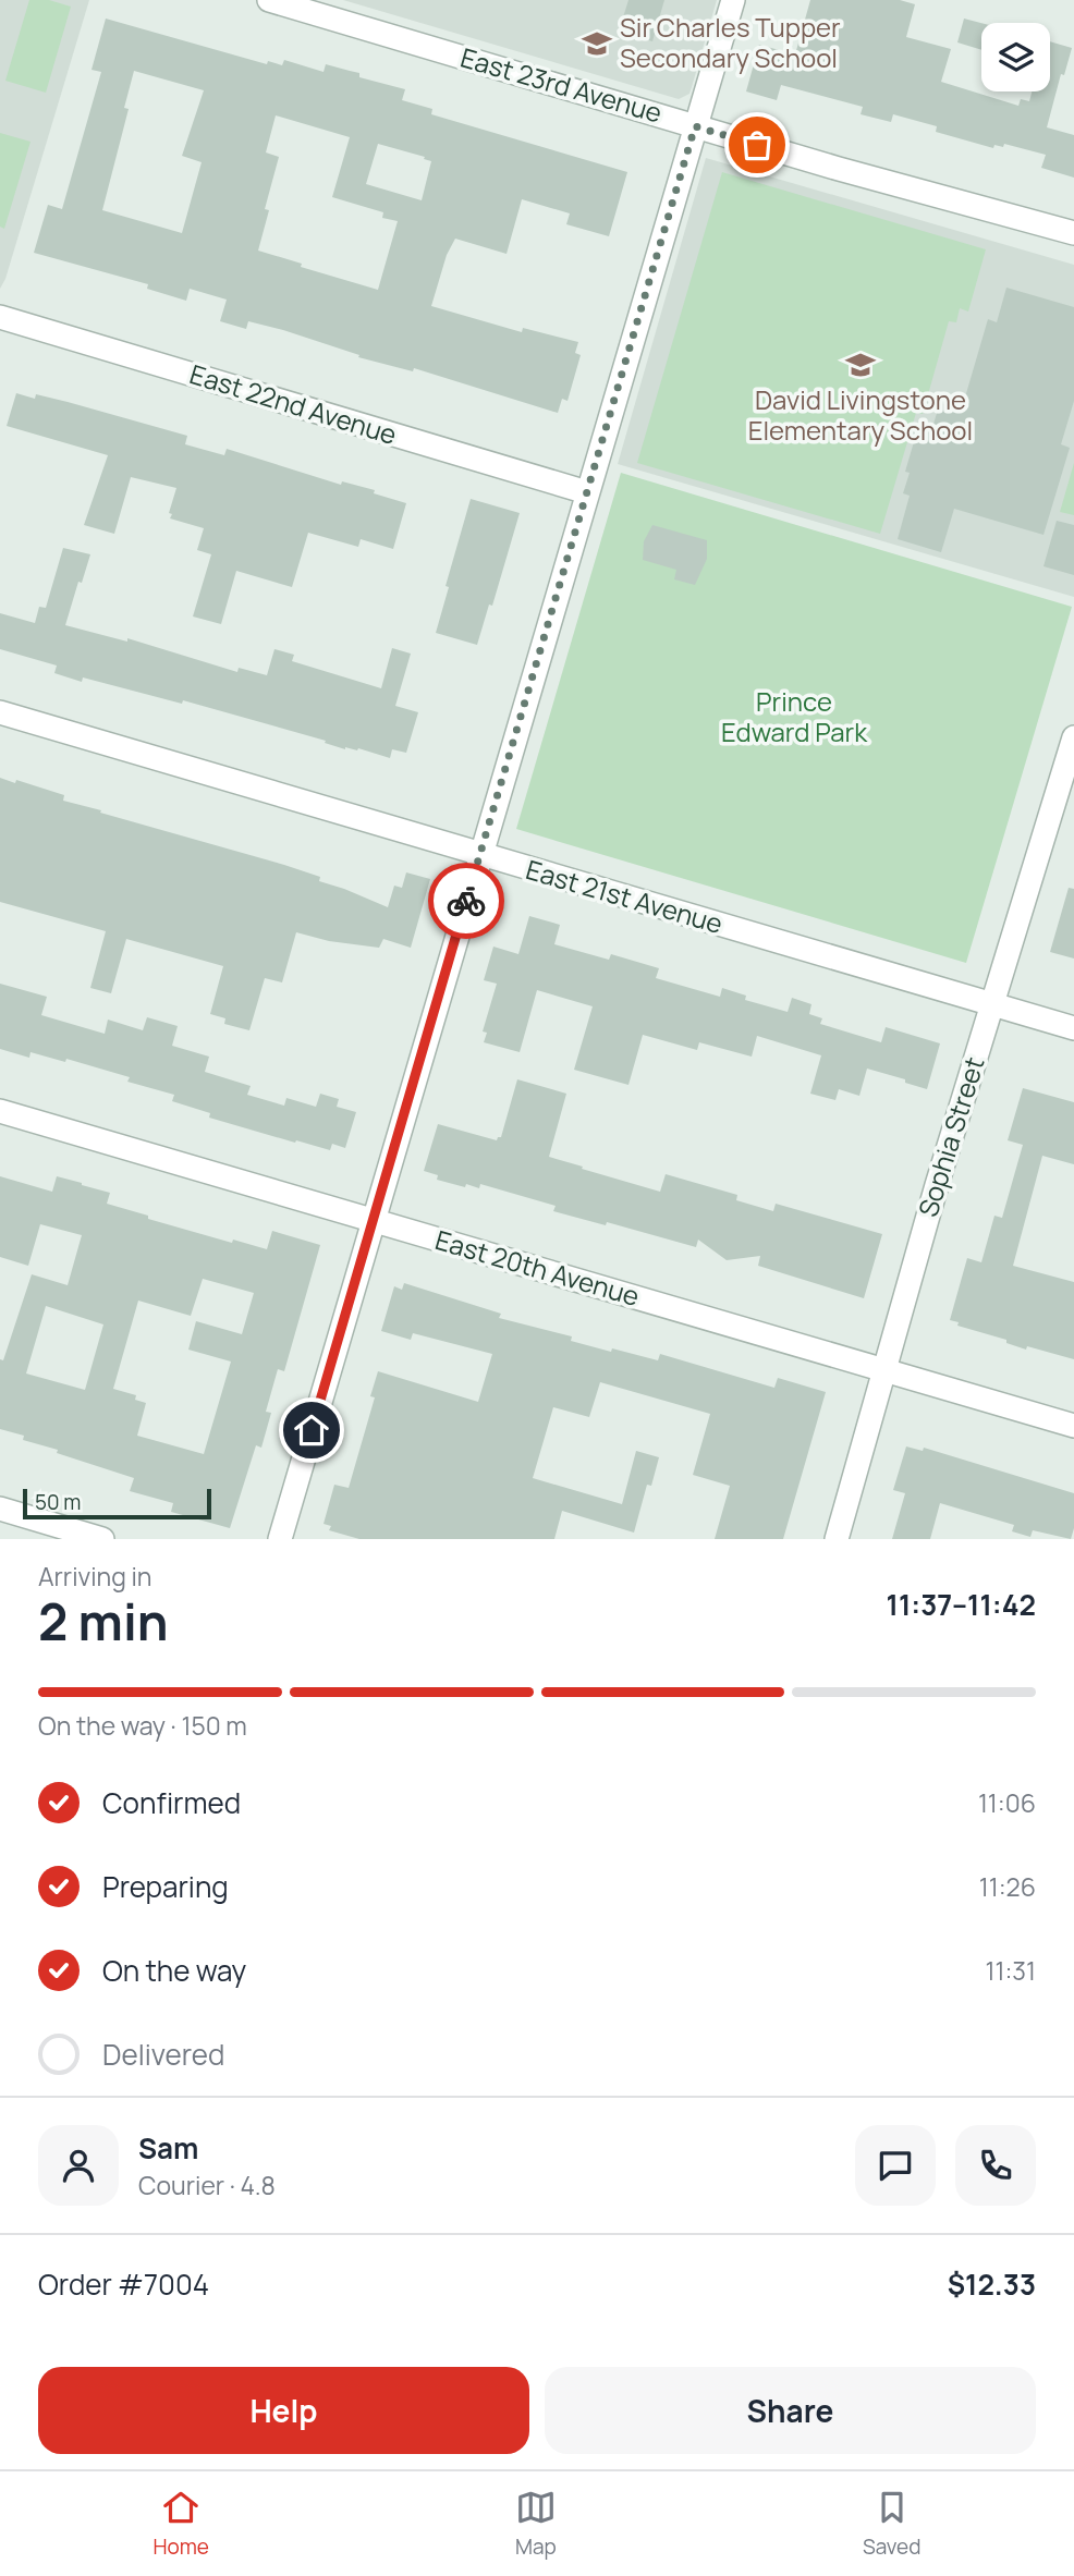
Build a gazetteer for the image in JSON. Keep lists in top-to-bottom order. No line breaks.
{"streets":{"street":["East 23rd Avenue","East 22nd Avenue","East 21st Avenue","Sophia Street","East 20th Avenue"]},"crossings":[["East 21st Avenue","Sophia Street"],["Sophia Street","East 20th Avenue"]],"parks":["Prince Edward Park"],"places":{"school or university":["Sir Charles Tupper Secondary School","David Livingstone Elementary School"]},"scale_bar":"50 m","page":{"scale":"50 m","heading":["2 min","Arriving in","11:37–11:42"],"panel":["Sam","Courier · 4.8","Order #7004","$12.33"],"bar":"On the way · 150 m","list":[["Confirmed","11:06"],["Preparing","11:26"],["On the way","11:31"],"Delivered"],"buttons":["Help","Share"],"tabs":["Home","Map","Saved"]}}
